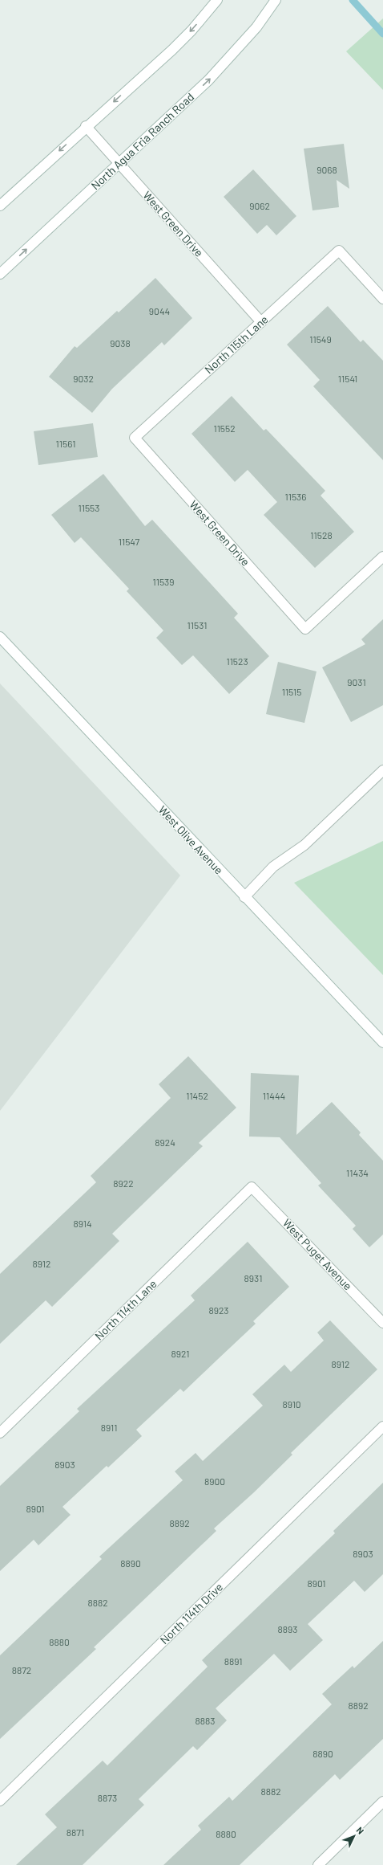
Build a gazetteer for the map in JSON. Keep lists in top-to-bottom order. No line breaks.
{"streets":{"street":["North Agua Fria Ranch Road","West Green Drive","North 115th Lane","West Olive Avenue","West Puget Avenue","North 114th Lane","North 114th Drive"]},"crossings":[["North Agua Fria Ranch Road","West Green Drive"],["West Green Drive","North 115th Lane"],["West Puget Avenue","North 114th Lane"]],"house_numbers":["9068","9062","9044","11549","9038","9032","11541","11552","11561","11536","11553","11528","11547","11539","11531","11523","9031","11515","11452","11444","8924","11434","8922","8914","8912","8931","8923","8921","8912","8910","8911","8903","8900","8901","8892","8903","8890","8901","8882","8893","8880","8891","8872","8892","8883","8890","8882","8873","8871","8880"],"north":"top right"}
